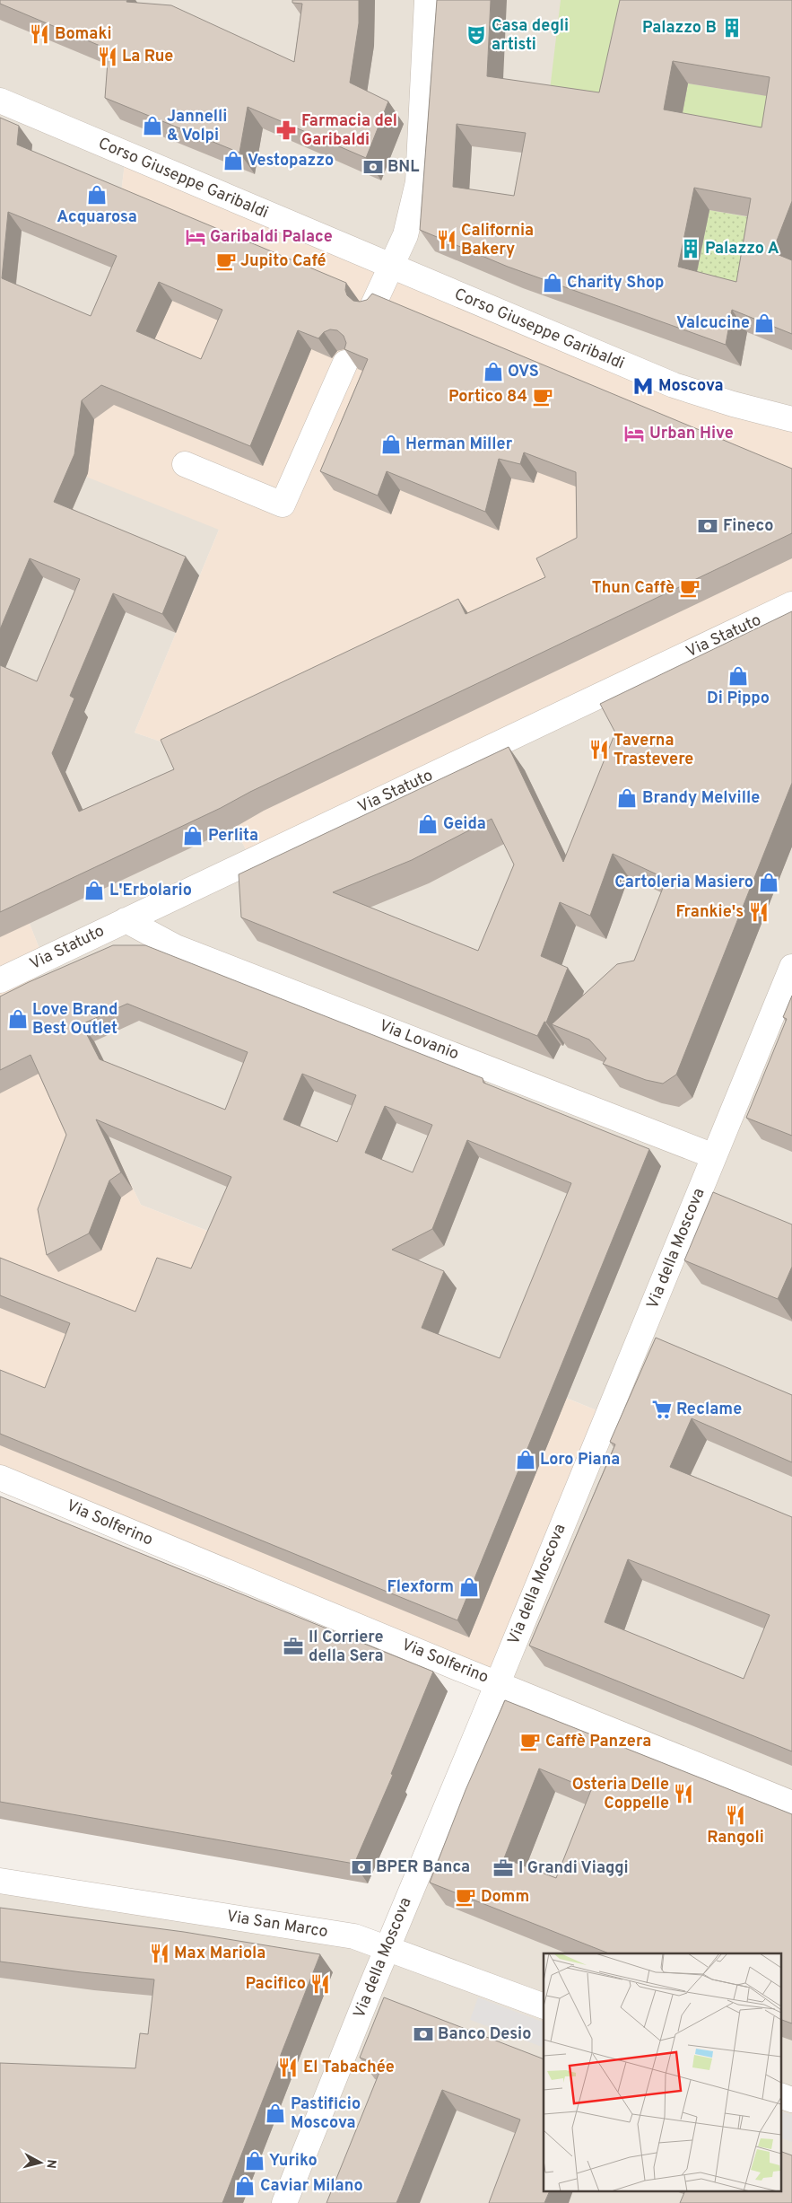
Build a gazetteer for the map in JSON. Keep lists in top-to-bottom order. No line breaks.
{"streets":{"street":["Corso Giuseppe Garibaldi","Via Statuto","Via Lovanio","Via della Moscova","Via Solferino","Via San Marco"]},"crossings":[["Via Statuto","Via Lovanio"],["Via Lovanio","Via della Moscova"],["Via della Moscova","Via Solferino"],["Via della Moscova","Via San Marco"]],"places":{"building":["Palazzo B","Palazzo A"],"restaurant":["Bomaki","La Rue","California Bakery","Taverna Trastevere","Frankie's","Osteria Delle Coppelle","Rangoli","Max Mariola","Pacifico","El Tabachée"],"theatre":["Casa degli artisti"],"shop":["Jannelli & Volpi","Vestopazzo","Acquarosa","Charity Shop","Valcucine","OVS","Herman Miller","Di Pippo","Brandy Melville","Geida","Perlita","Cartoleria Masiero","L'Erbolario","Love Brand Best Outlet","Loro Piana","Flexform","Pastificio Moscova","Yuriko","Caviar Milano"],"pharmacy":["Farmacia del Garibaldi"],"bank":["BNL","Fineco","BPER Banca","Banco Desio"],"hotel":["Garibaldi Palace","Urban Hive"],"cafe":["Jupito Café","Portico 84","Thun Caffè","Caffè Panzera","Domm"],"metro station":["Moscova"],"supermarket":["Reclame"],"office":["Il Corriere della Sera","I Grandi Viaggi"]},"north":"right"}
